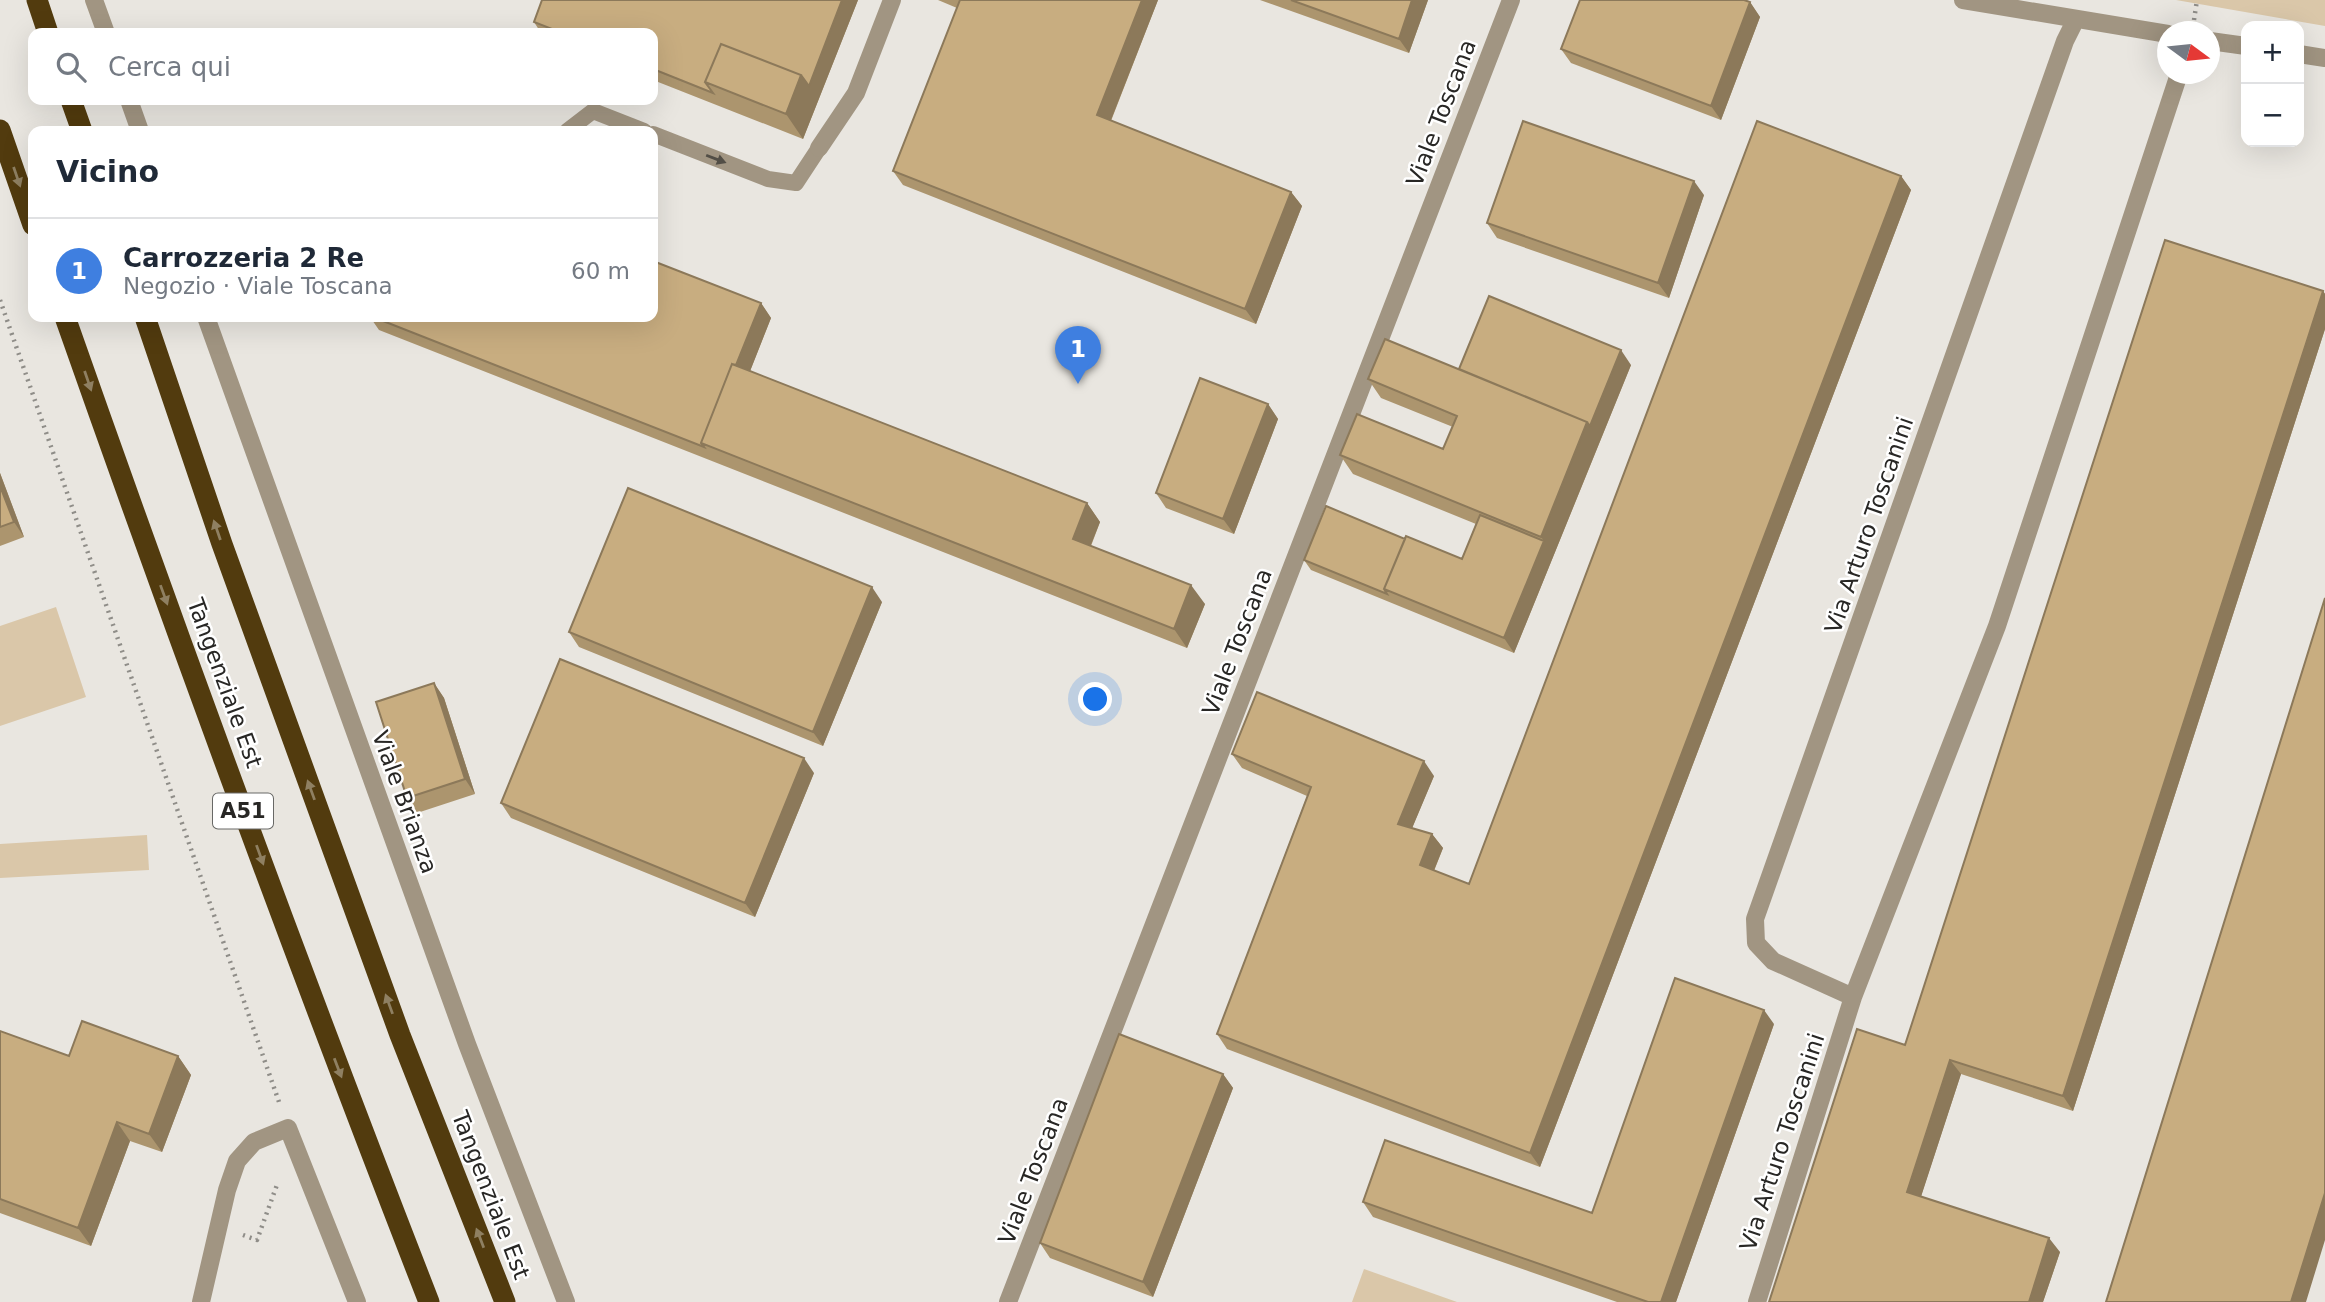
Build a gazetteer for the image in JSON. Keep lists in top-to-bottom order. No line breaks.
{"streets":{"highway":["Tangenziale Est","A51"],"street":["Viale Toscana","Via Arturo Toscanini","Viale Brianza"]},"north":"right","page":{"map_buttons":["+","−"],"search":"Cerca qui","heading":"Vicino","list":[{"mark":"1","name":"Carrozzeria 2 Re","note":"Negozio · Viale Toscana","value":"60 m"}],"pins":"1"}}
